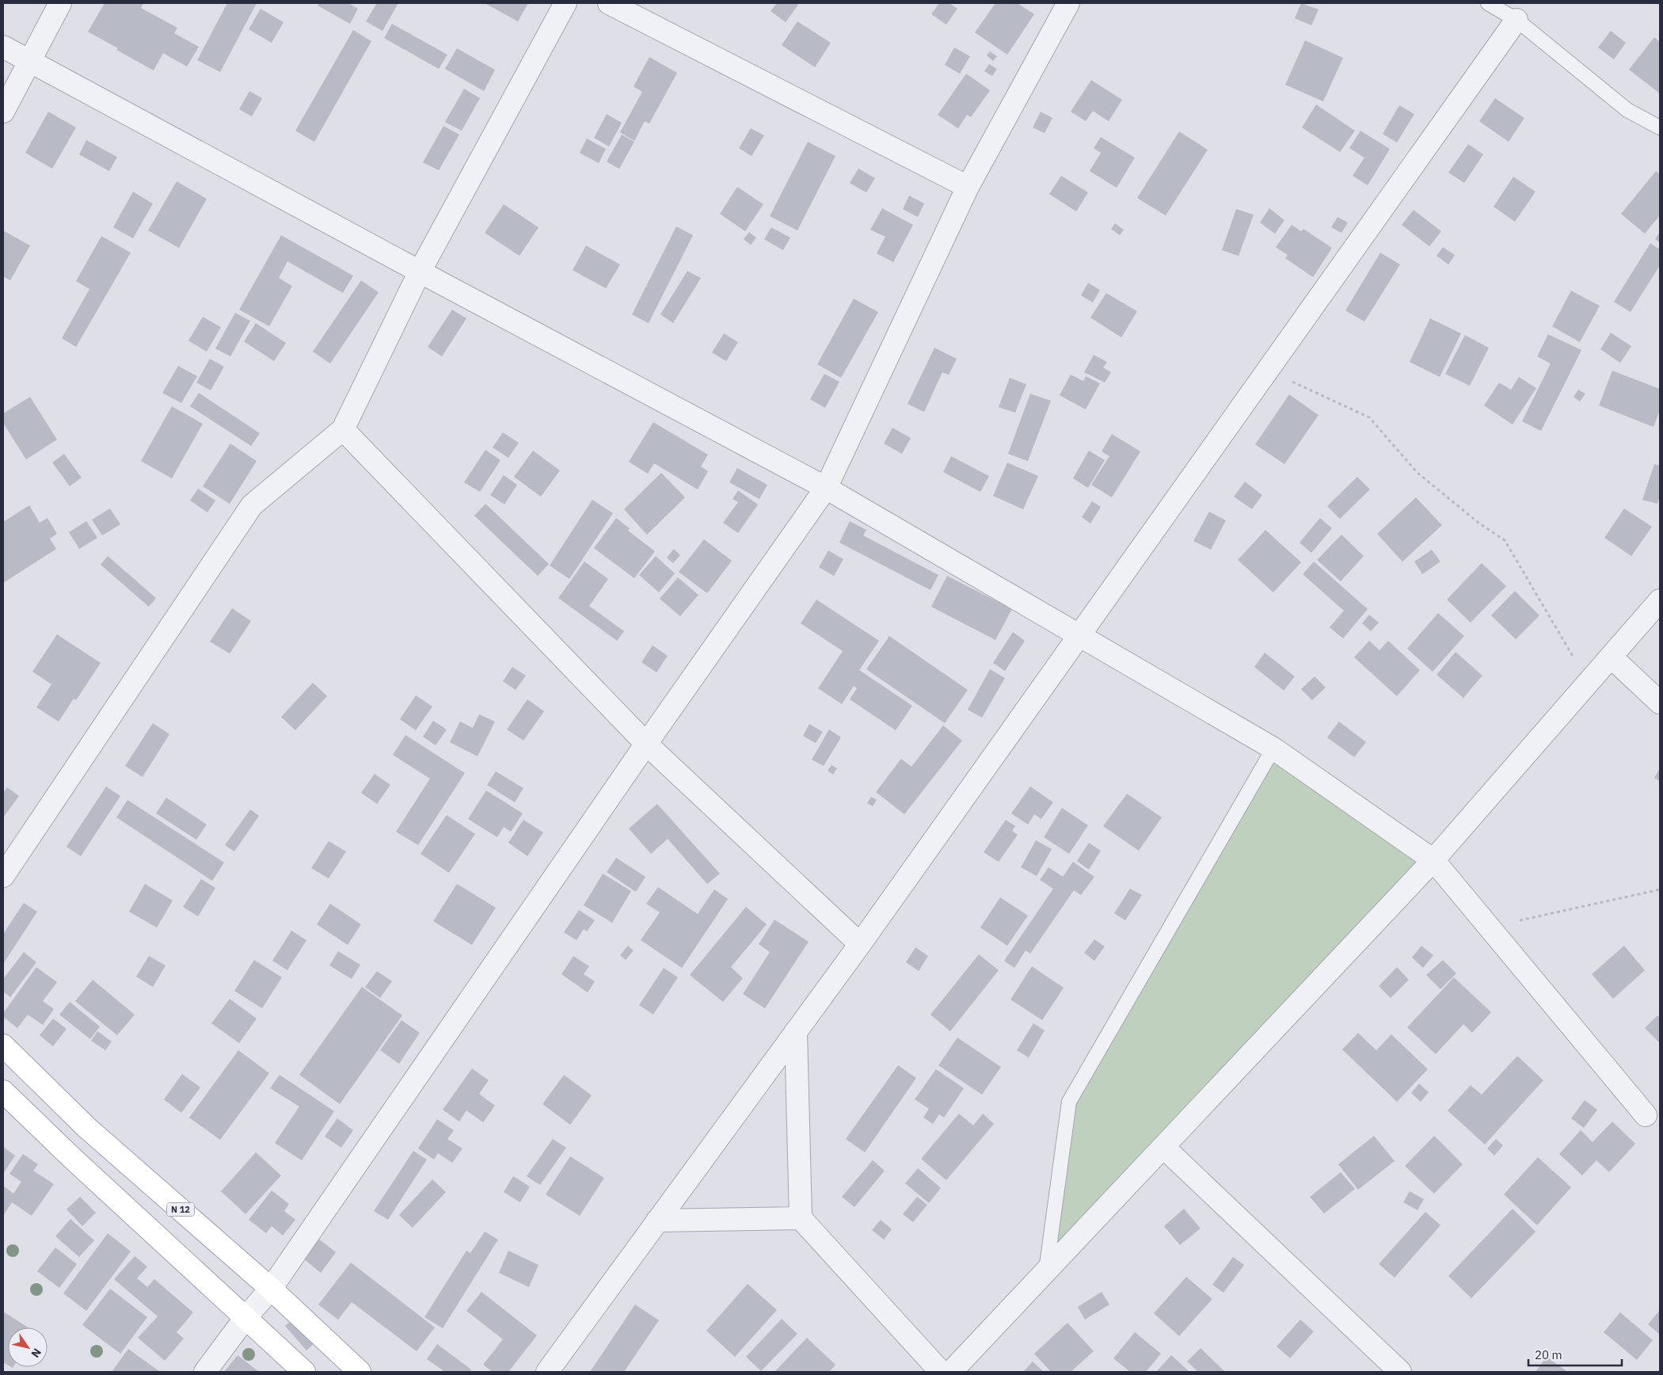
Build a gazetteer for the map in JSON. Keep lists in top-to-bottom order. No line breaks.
{"streets":{"main road":["N 12"]},"scale_bar":"20 m","north":"bottom right"}
